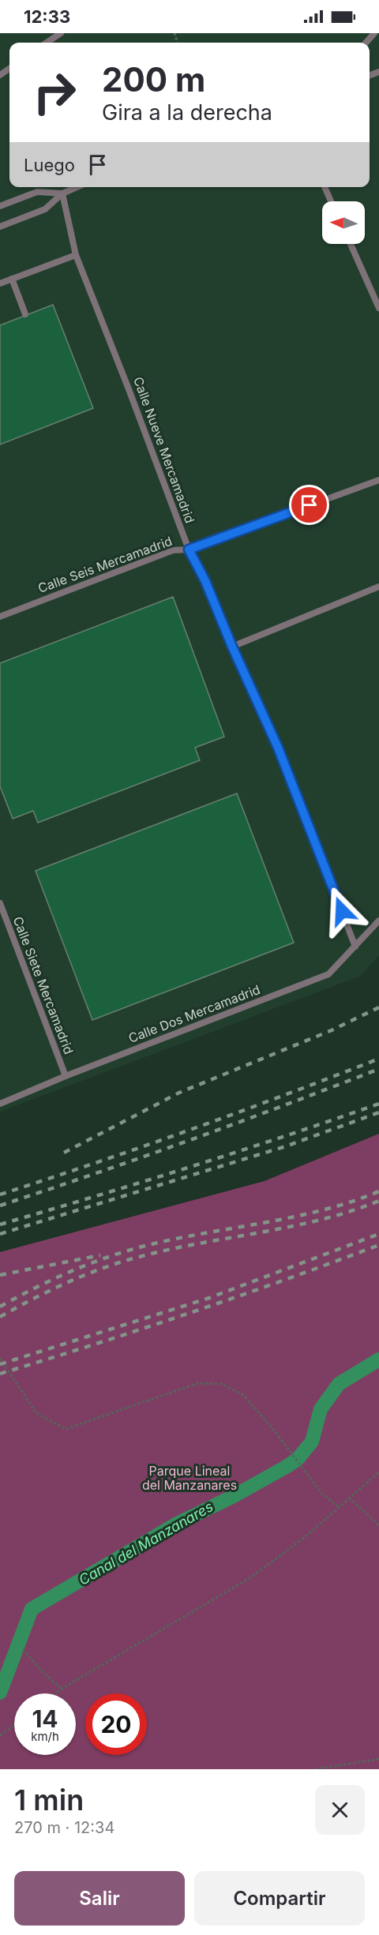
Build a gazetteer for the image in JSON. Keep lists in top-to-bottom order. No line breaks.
{"streets":{"lane":["Calle Nueve Mercamadrid","Calle Seis Mercamadrid","Calle Siete Mercamadrid","Calle Dos Mercamadrid"]},"crossings":[["Calle Nueve Mercamadrid","Calle Seis Mercamadrid"],["Calle Nueve Mercamadrid","Calle Dos Mercamadrid"],["Calle Siete Mercamadrid","Calle Dos Mercamadrid"]],"water":["Canal del Manzanares"],"parks":["Parque Lineal del Manzanares"],"north":"left","page":{"status":"12:33","turn":["200 m","Gira a la derecha"],"then":"Luego","speed":"14 km/h","limit":"20","heading":["1 min","270 m · 12:34"],"buttons":["Salir","Compartir"]}}
